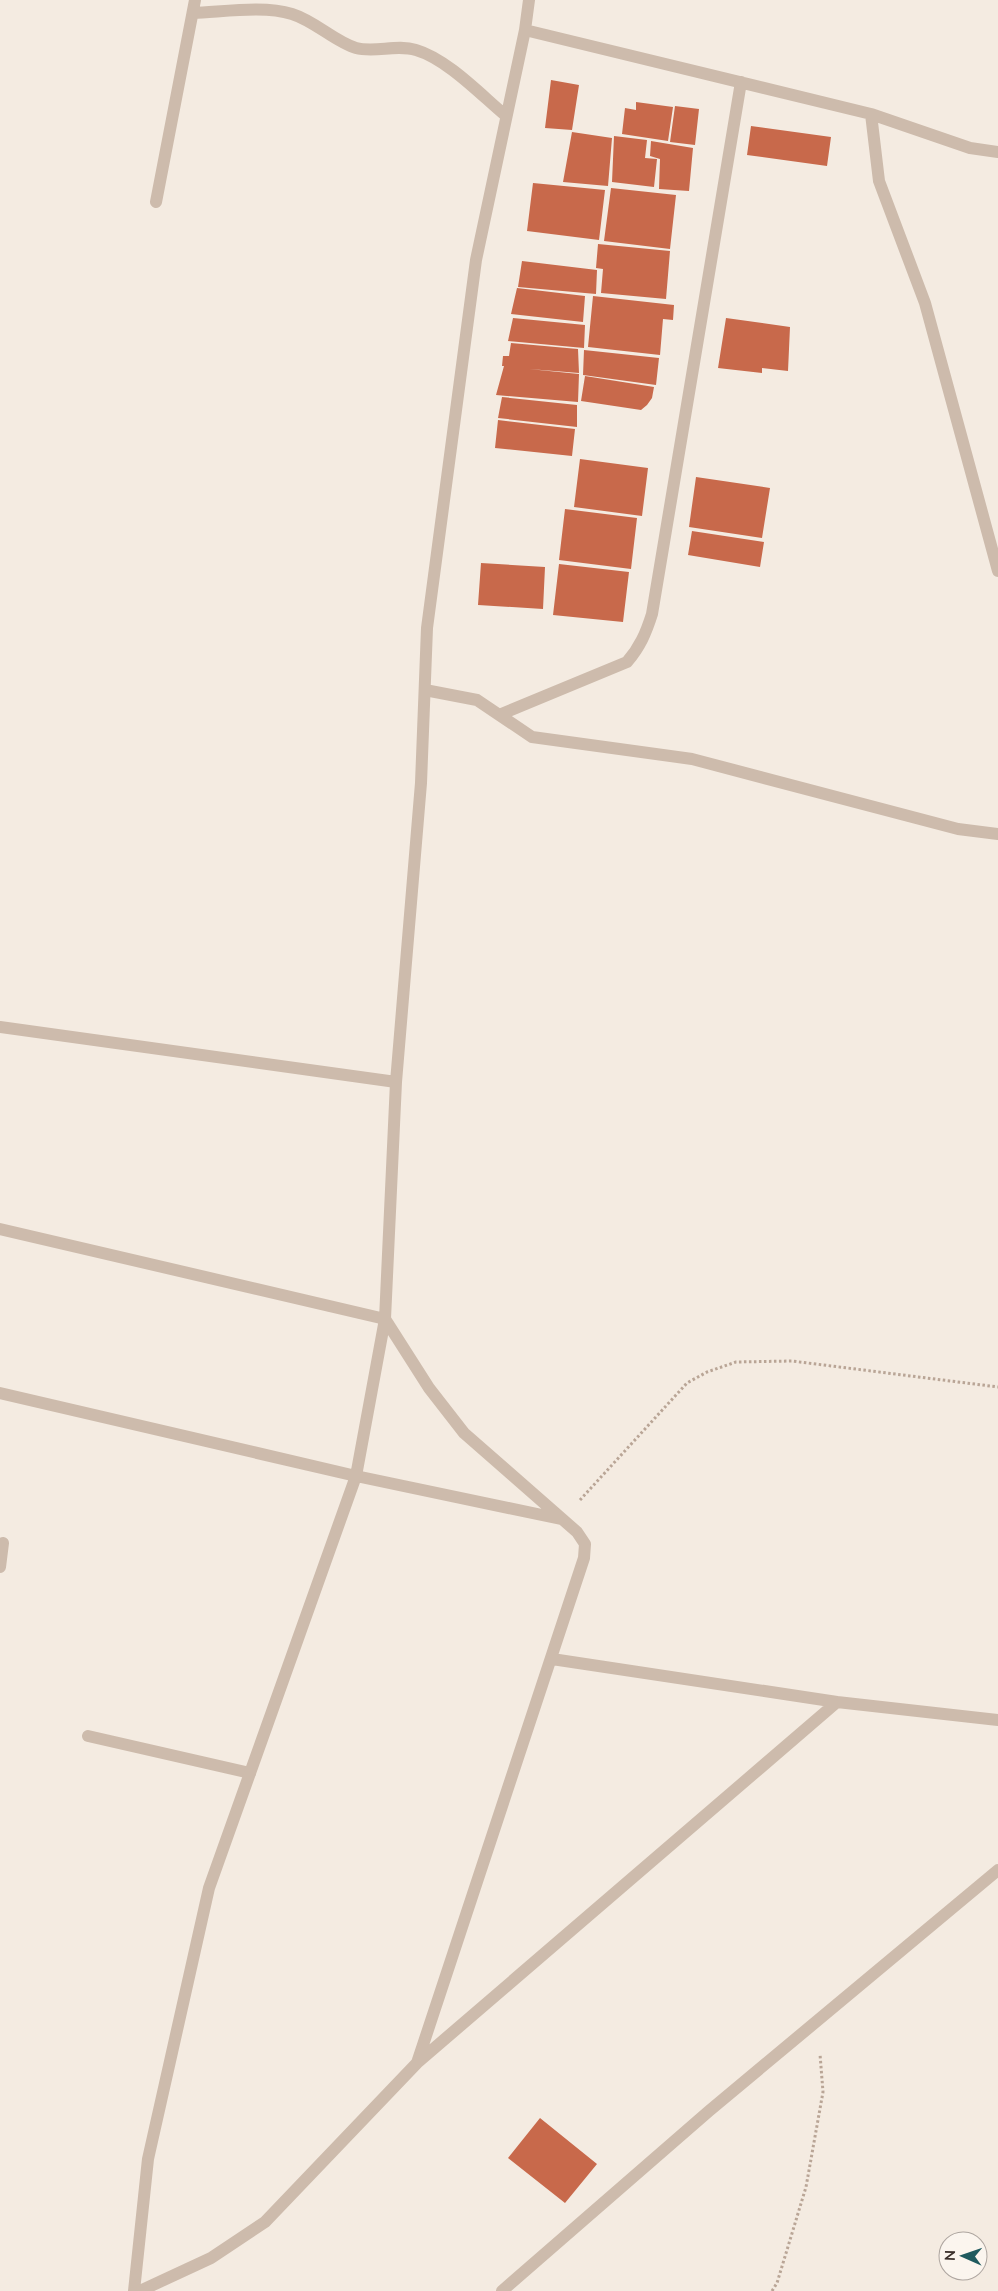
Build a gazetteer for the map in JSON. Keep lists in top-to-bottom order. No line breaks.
{"north":"left"}
